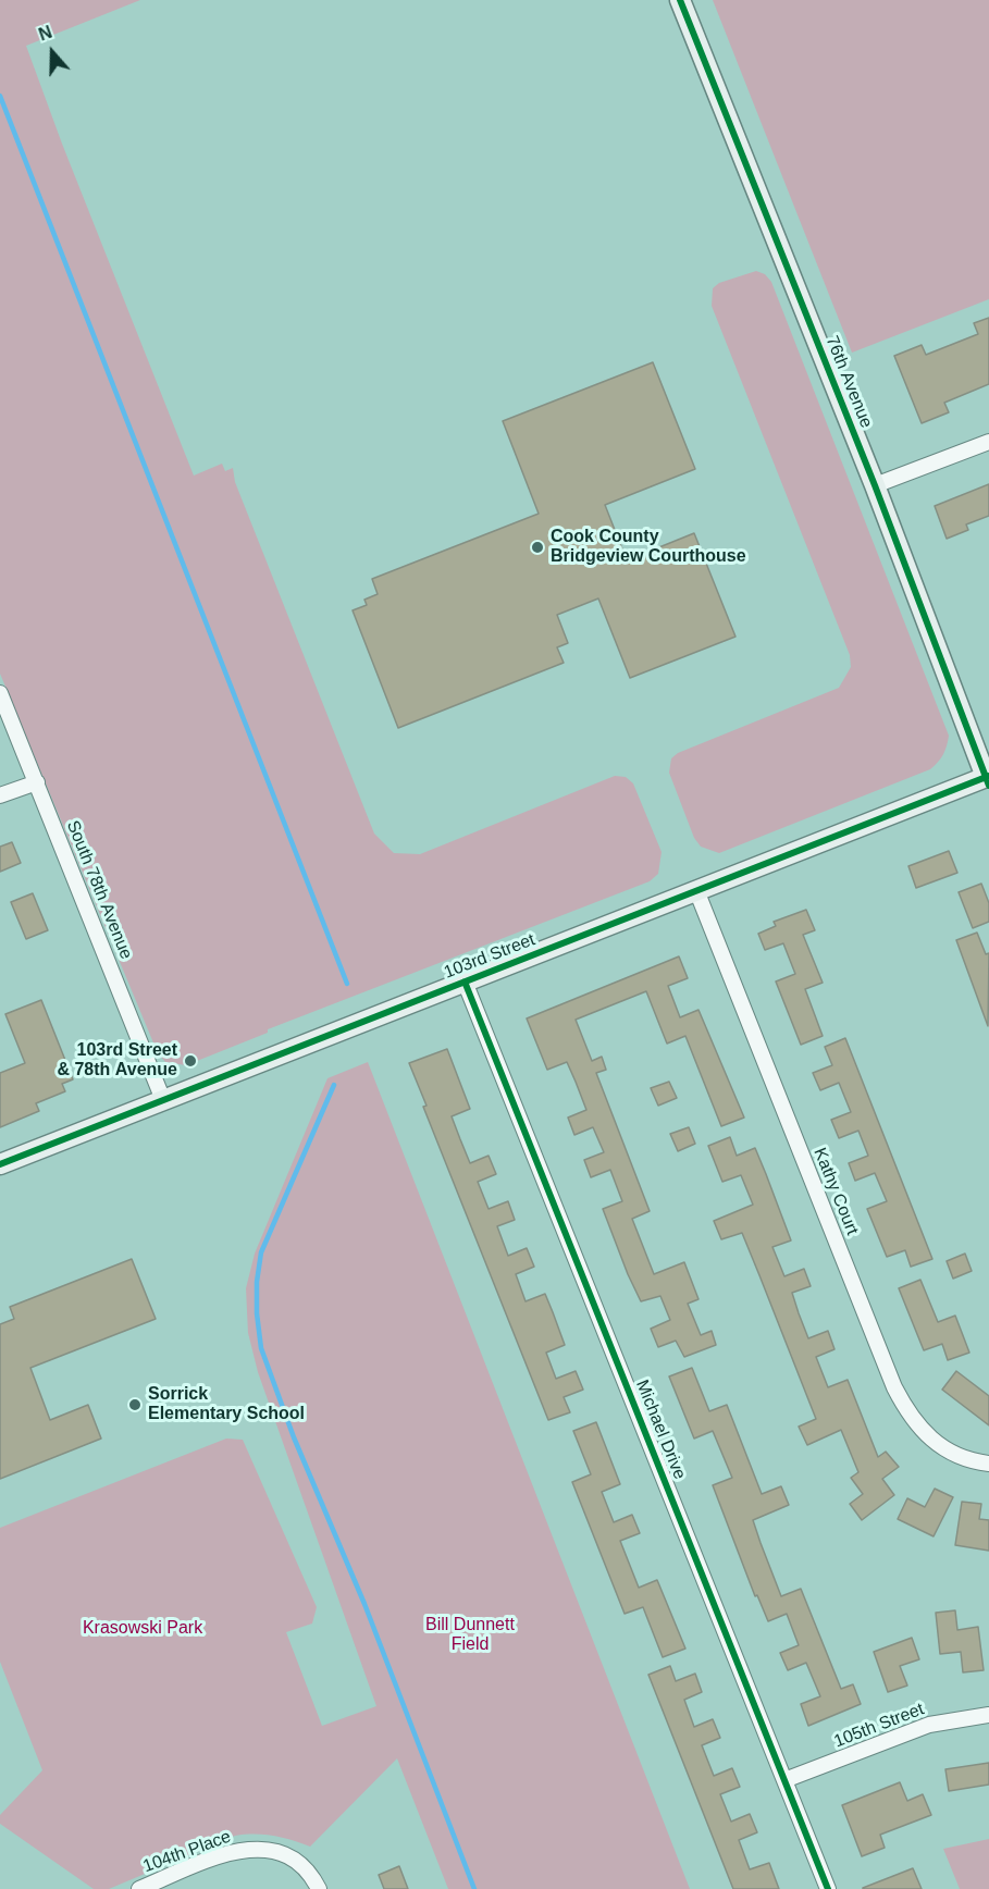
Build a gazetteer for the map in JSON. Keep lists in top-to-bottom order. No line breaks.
{"streets":{"street":["76th Avenue","South 78th Avenue","103rd Street","Kathy Court","Michael Drive","105th Street","104th Place"]},"crossings":[["76th Avenue","103rd Street"],["South 78th Avenue","103rd Street"],["103rd Street","Kathy Court"],["103rd Street","Michael Drive"],["Michael Drive","105th Street"]],"parks":["Bill Dunnett Field","Krasowski Park"],"places":["Cook County Bridgeview Courthouse","103rd Street & 78th Avenue","Sorrick Elementary School"],"north":"top"}
